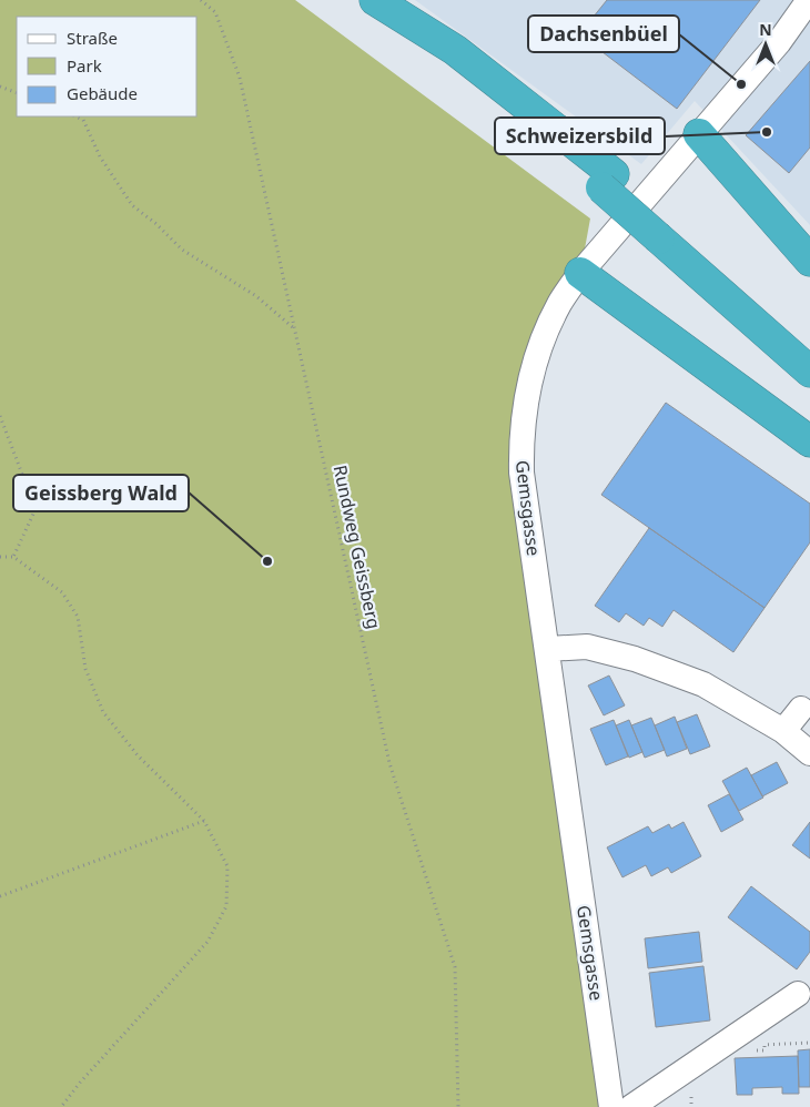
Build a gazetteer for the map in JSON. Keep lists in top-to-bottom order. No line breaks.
{"streets":{"street":["Gemsgasse"],"path":["Rundweg Geissberg"]},"places":["Dachsenbüel","Schweizersbild","Geissberg Wald"],"legend":["Straße","Park","Gebäude"],"north":"top"}
